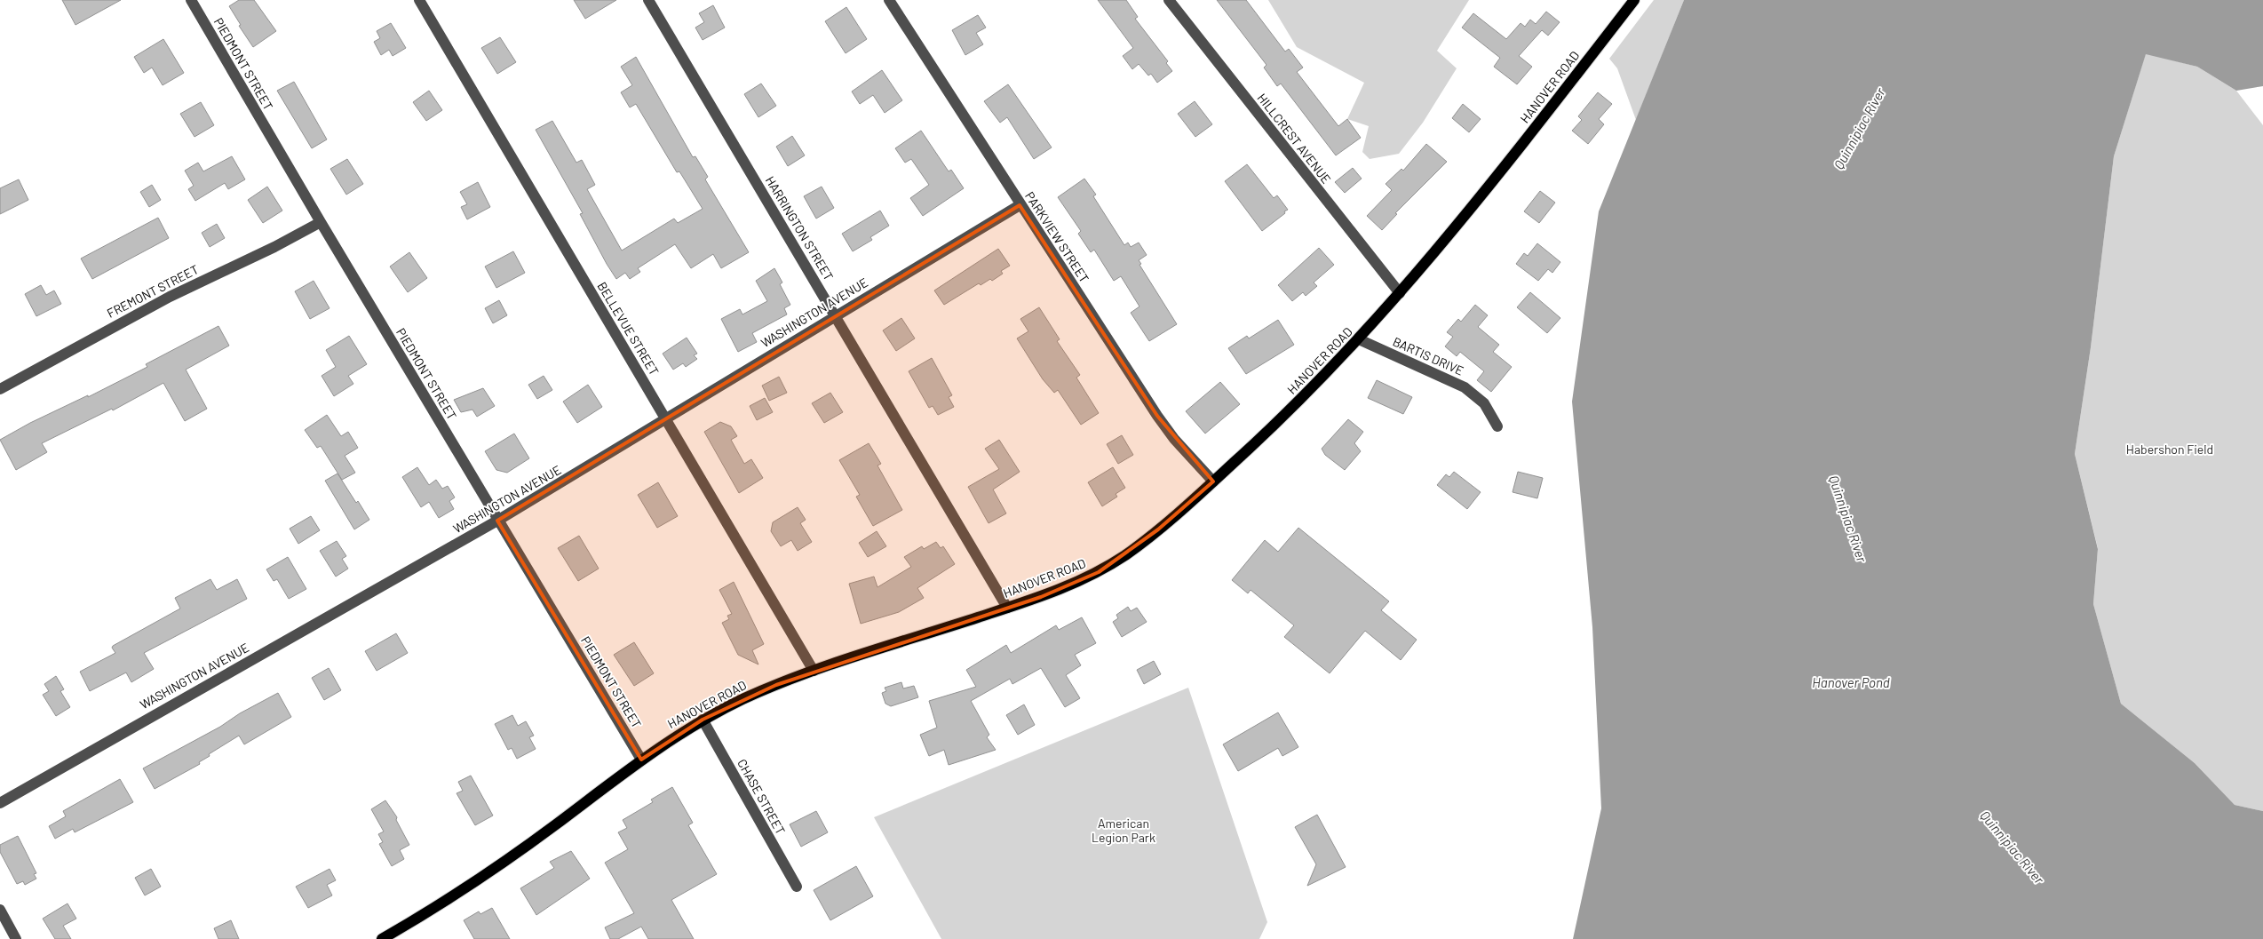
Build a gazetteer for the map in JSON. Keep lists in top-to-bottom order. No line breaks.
{"streets":{"main road":["HANOVER ROAD"],"street":["PIEDMONT STREET","HILLCREST AVENUE","HARRINGTON STREET","PARKVIEW STREET","FREMONT STREET","WASHINGTON AVENUE","BELLEVUE STREET","BARTIS DRIVE","CHASE STREET"]},"crossings":[["PIEDMONT STREET","HANOVER ROAD"],["PIEDMONT STREET","FREMONT STREET"],["PIEDMONT STREET","WASHINGTON AVENUE"],["HANOVER ROAD","HILLCREST AVENUE"],["HANOVER ROAD","HARRINGTON STREET"],["HANOVER ROAD","PARKVIEW STREET"],["HANOVER ROAD","BELLEVUE STREET"],["HANOVER ROAD","BARTIS DRIVE"],["HANOVER ROAD","CHASE STREET"],["HARRINGTON STREET","WASHINGTON AVENUE"],["PARKVIEW STREET","WASHINGTON AVENUE"],["WASHINGTON AVENUE","BELLEVUE STREET"]],"water":["Quinnipiac River","Hanover Pond"],"parks":["Habershon Field","American Legion Park"]}
